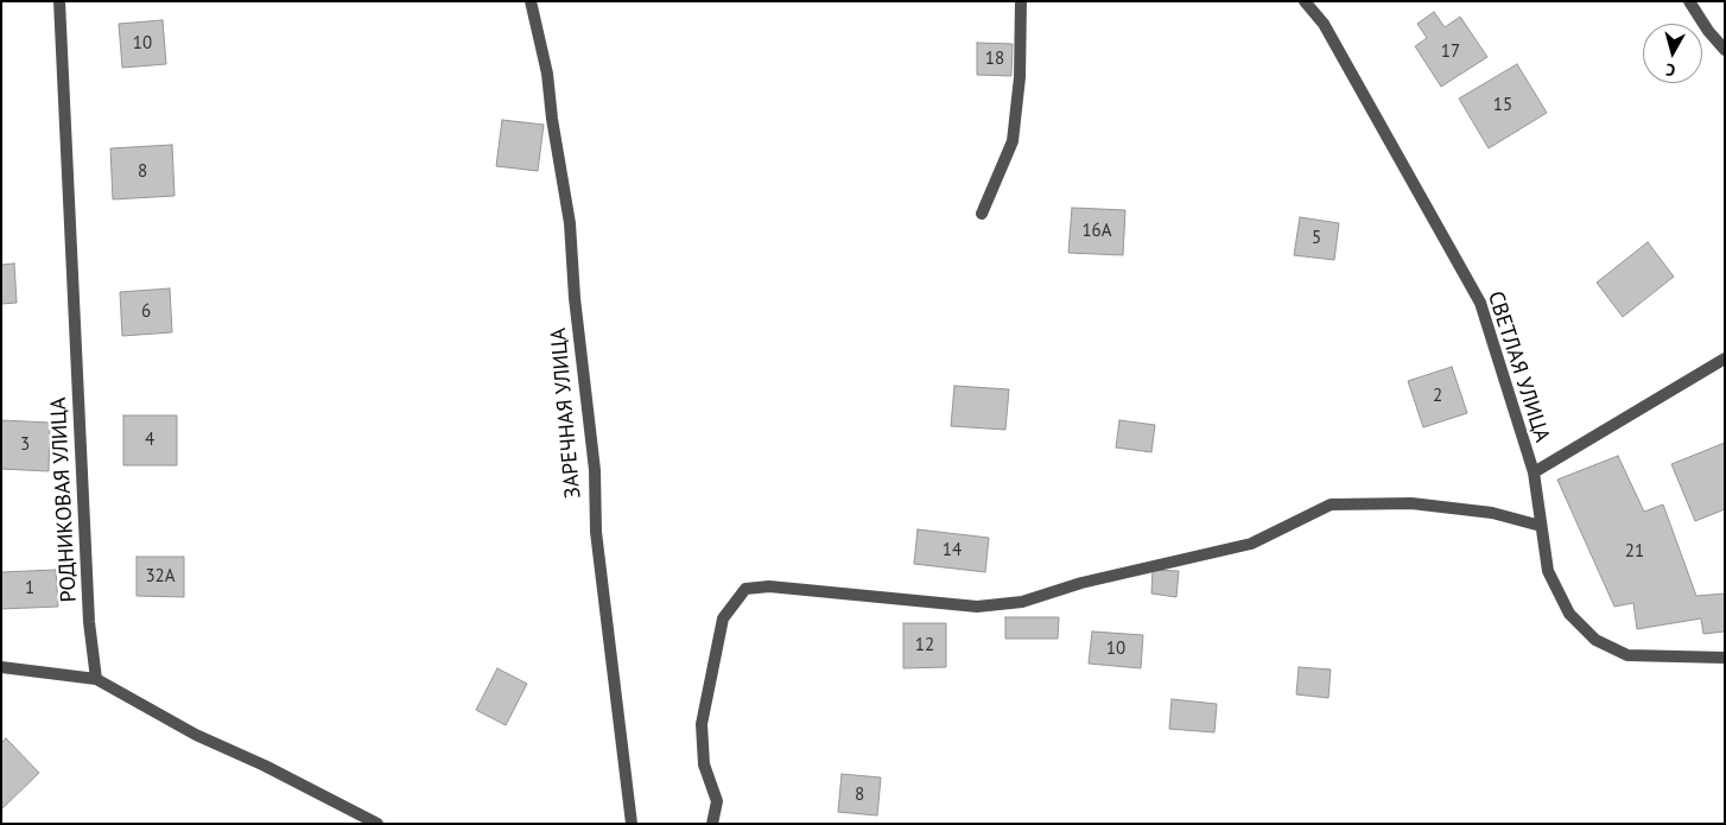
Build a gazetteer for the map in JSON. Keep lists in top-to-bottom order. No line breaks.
{"streets":{"street":["СВЕТЛАЯ УЛИЦА","ЗАРЕЧНАЯ УЛИЦА","РОДНИКОВАЯ УЛИЦА"]},"house_numbers":["10","17","18","15","8","16А","5","6","2","4","3","14","21","32А","1","12","10","8"],"north":"bottom"}
